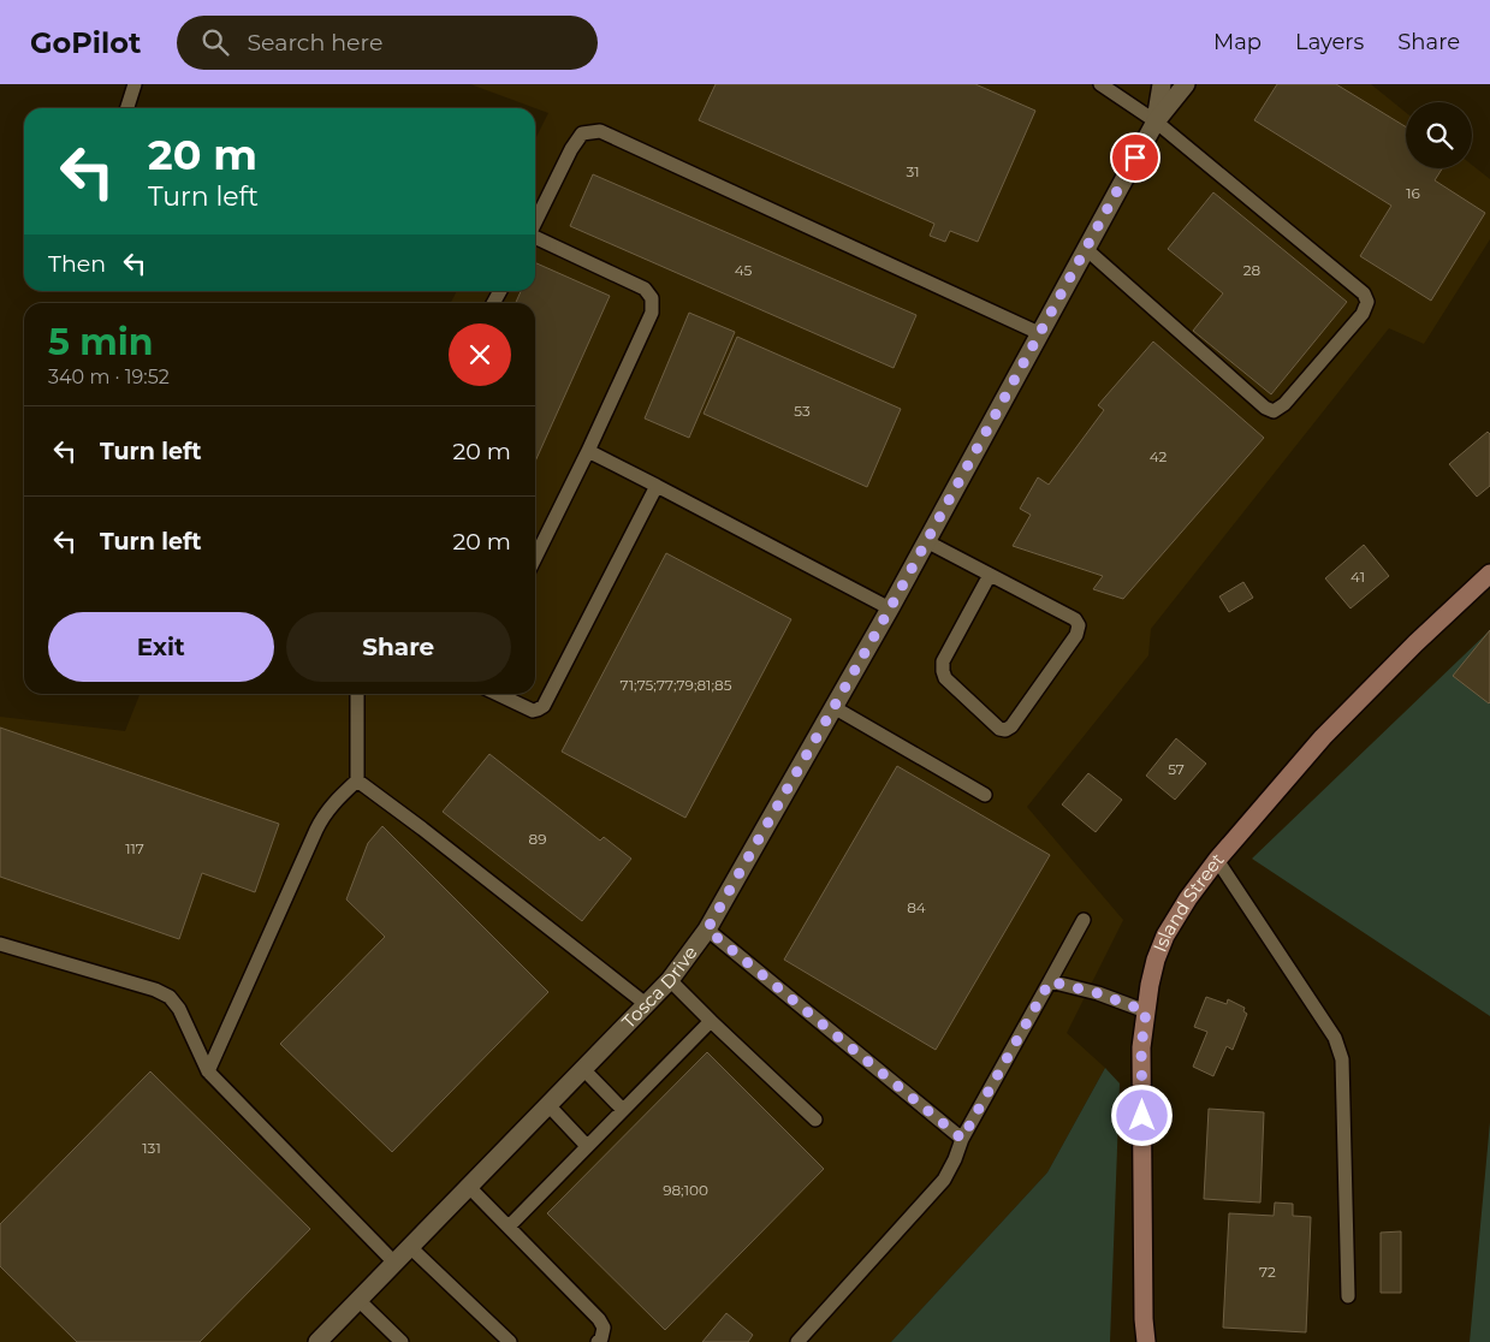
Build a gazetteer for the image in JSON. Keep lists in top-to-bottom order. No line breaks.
{"streets":{"street":["Island Street","Tosca Drive"]},"house_numbers":["31","16","45","28","53","42","41","71;75;77;79;81;85","57","89","117","84","131","98;100","72"],"page":{"header":"GoPilot","search":"Search here","nav":["Map","Layers","Share"],"turn":["20 m","Turn left"],"then":"Then","heading":["5 min","340 m · 19:52"],"list":[{"name":"Turn left","value":"20 m"},{"name":"Turn left","value":"20 m"}],"buttons":["Exit","Share"]}}
